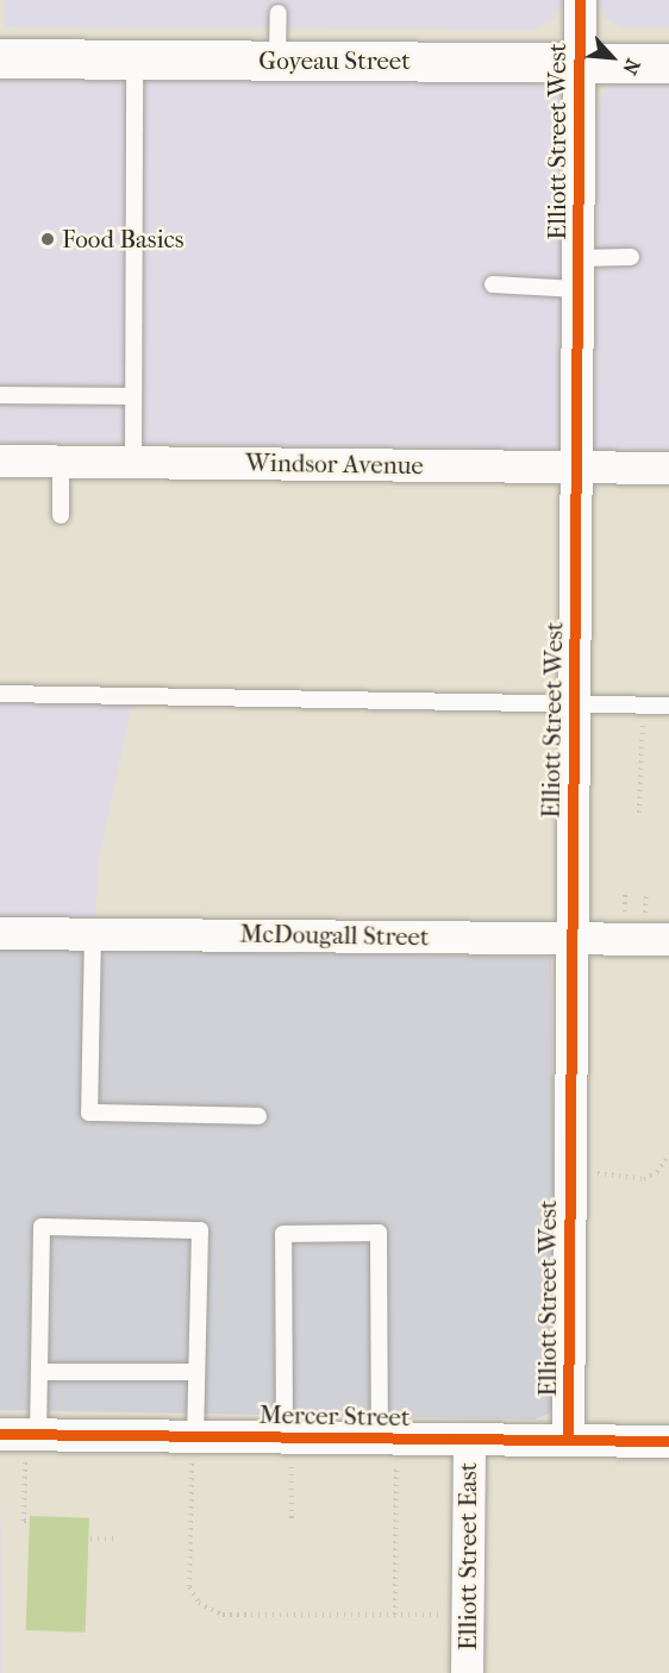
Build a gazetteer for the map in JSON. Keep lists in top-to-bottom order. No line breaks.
{"streets":{"street":["Goyeau Street","Elliott Street West","Windsor Avenue","McDougall Street","Mercer Street","Elliott Street East"]},"crossings":[["Goyeau Street","Elliott Street West"],["Elliott Street West","Windsor Avenue"],["Elliott Street West","McDougall Street"],["Elliott Street West","Mercer Street"],["Mercer Street","Elliott Street East"]],"places":["Food Basics"],"north":"bottom right"}
